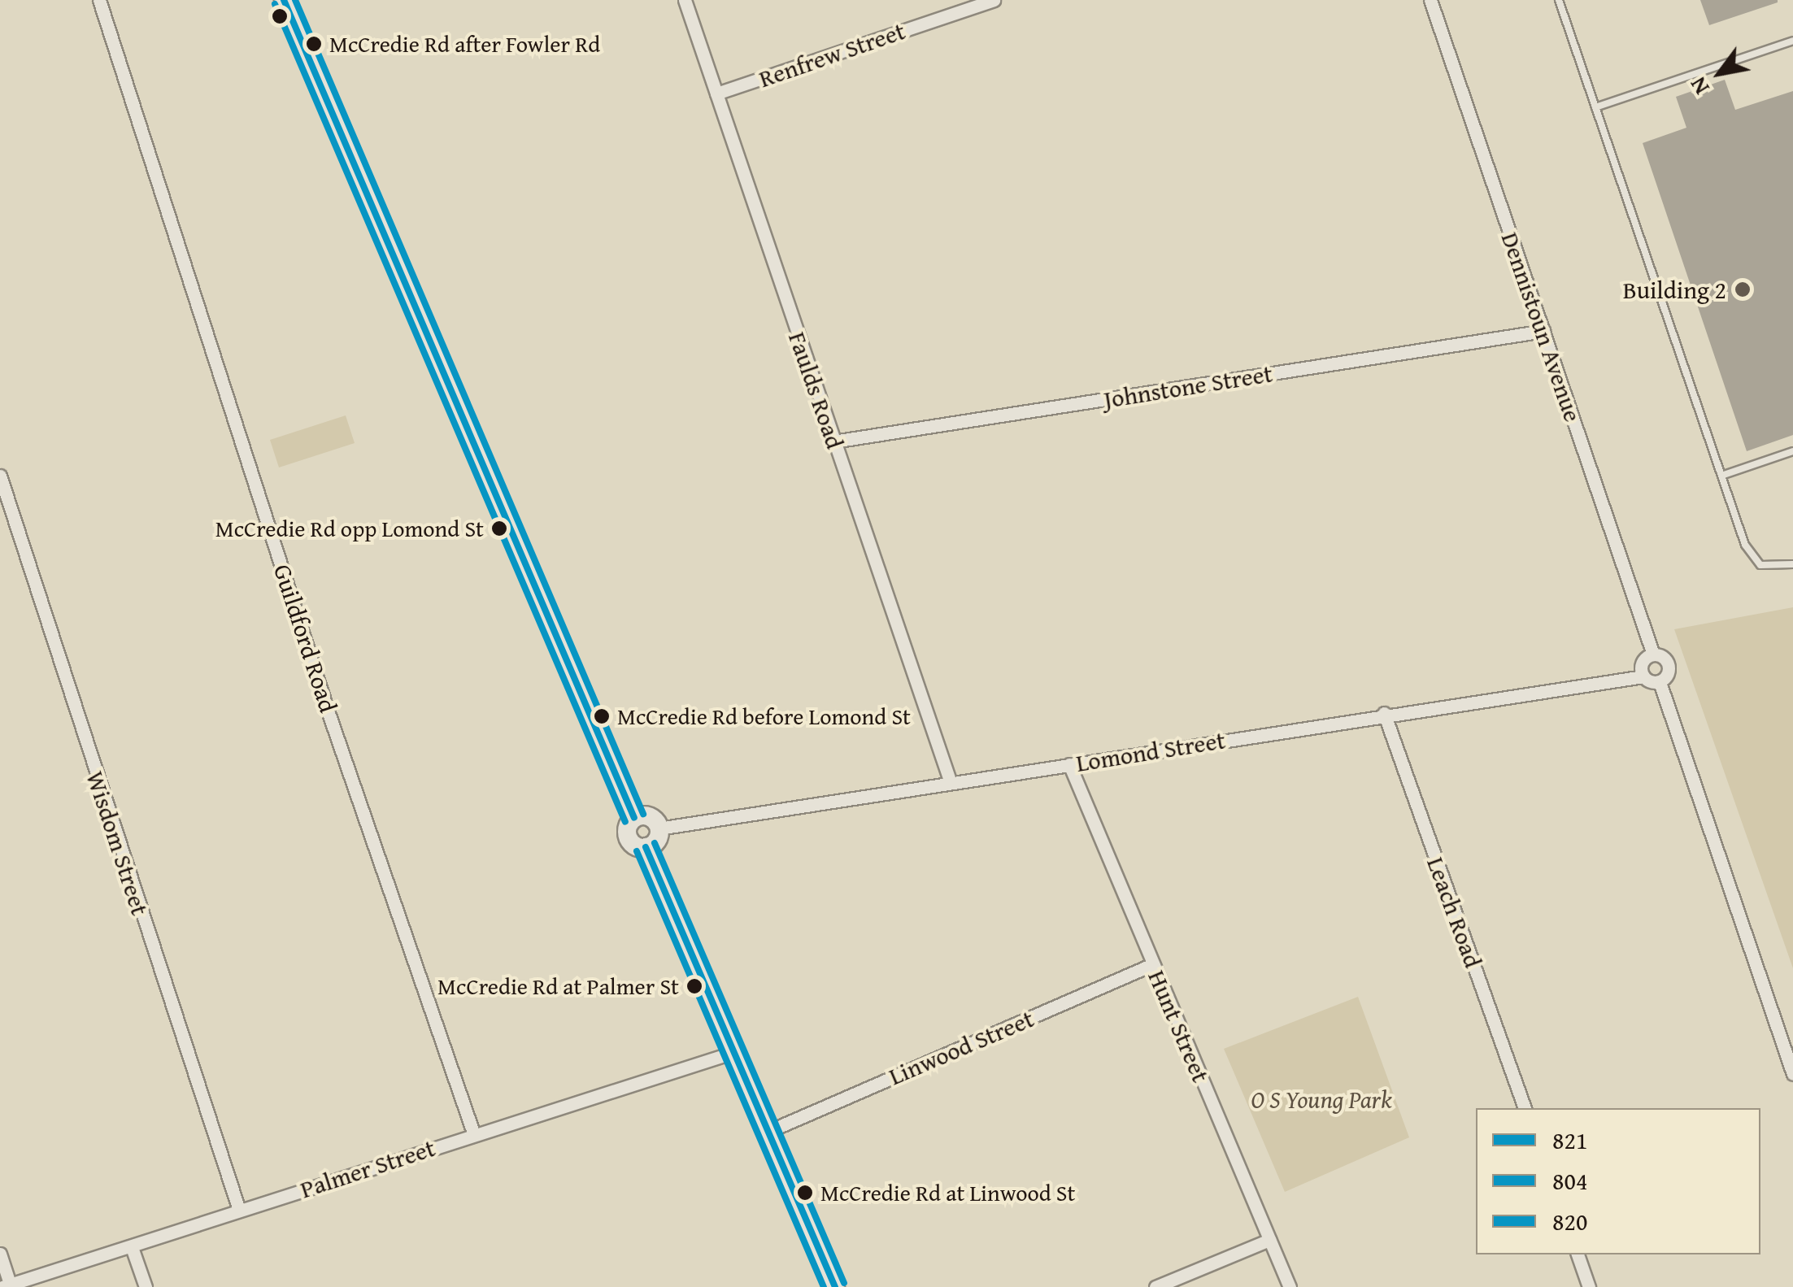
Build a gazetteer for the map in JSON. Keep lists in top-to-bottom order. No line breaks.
{"streets":{"street":["Renfrew Street","Dennistoun Avenue","Johnstone Street","Faulds Road","Guildford Road","Lomond Street","Wisdom Street","Leach Road","Hunt Street","Linwood Street","Palmer Street"]},"crossings":[["Renfrew Street","Faulds Road"],["Dennistoun Avenue","Johnstone Street"],["Dennistoun Avenue","Lomond Street"],["Johnstone Street","Faulds Road"],["Faulds Road","Lomond Street"],["Guildford Road","Palmer Street"],["Lomond Street","Leach Road"],["Lomond Street","Hunt Street"],["Wisdom Street","Palmer Street"],["Hunt Street","Linwood Street"]],"parks":["O S Young Park"],"places":["McCredie Rd after Fowler Rd","Building 2","McCredie Rd opp Lomond St","McCredie Rd before Lomond St","McCredie Rd at Palmer St","McCredie Rd at Linwood St"],"lines":["transit line 821","transit line 820","transit line 804"],"legend":["821","804","820"],"north":"bottom left"}
